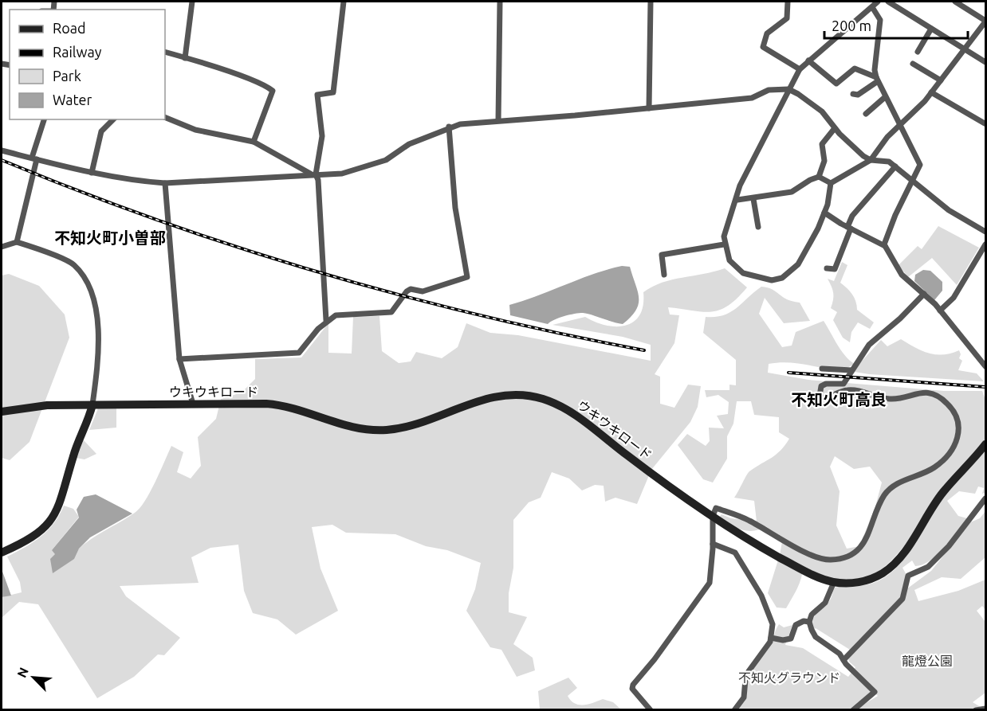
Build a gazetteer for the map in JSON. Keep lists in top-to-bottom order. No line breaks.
{"streets":{"street":["ウキウキロード"]},"districts":["不知火町小曽部","不知火町高良"],"parks":["龍燈公園","不知火グラウンド"],"legend":["Road","Railway","Park","Water"],"scale_bar":"200 m","north":"top left"}
